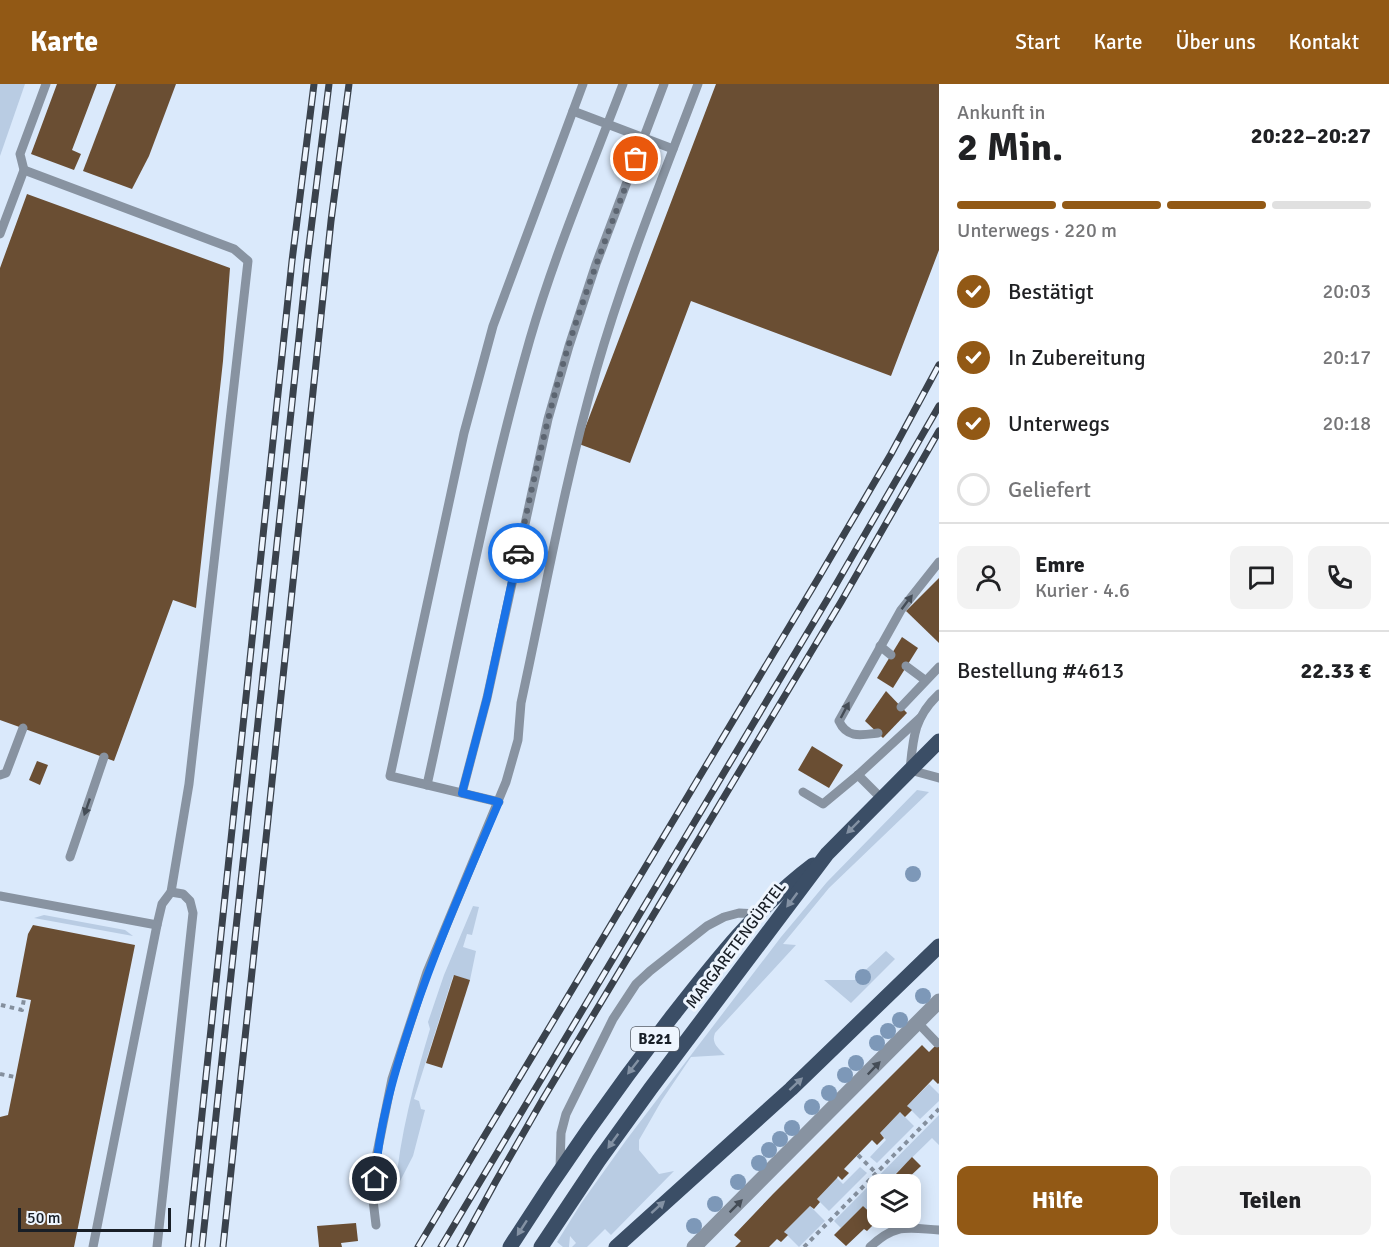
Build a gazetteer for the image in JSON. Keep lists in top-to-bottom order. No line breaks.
{"streets":{"main road":["MARGARETENGÜRTEL","B221"]},"crossings":[["MARGARETENGÜRTEL","B221"]],"scale_bar":"50 m","page":{"header":"Karte","nav":["Start","Karte","Über uns","Kontakt"],"heading":["2 Min.","Ankunft in","20:22–20:27"],"panel":["Emre","Kurier · 4.6","Bestellung #4613","22.33 €"],"bar":"Unterwegs · 220 m","list":[["Bestätigt","20:03"],["In Zubereitung","20:17"],["Unterwegs","20:18"],"Geliefert"],"buttons":["Hilfe","Teilen"],"scale":"50 m"}}
